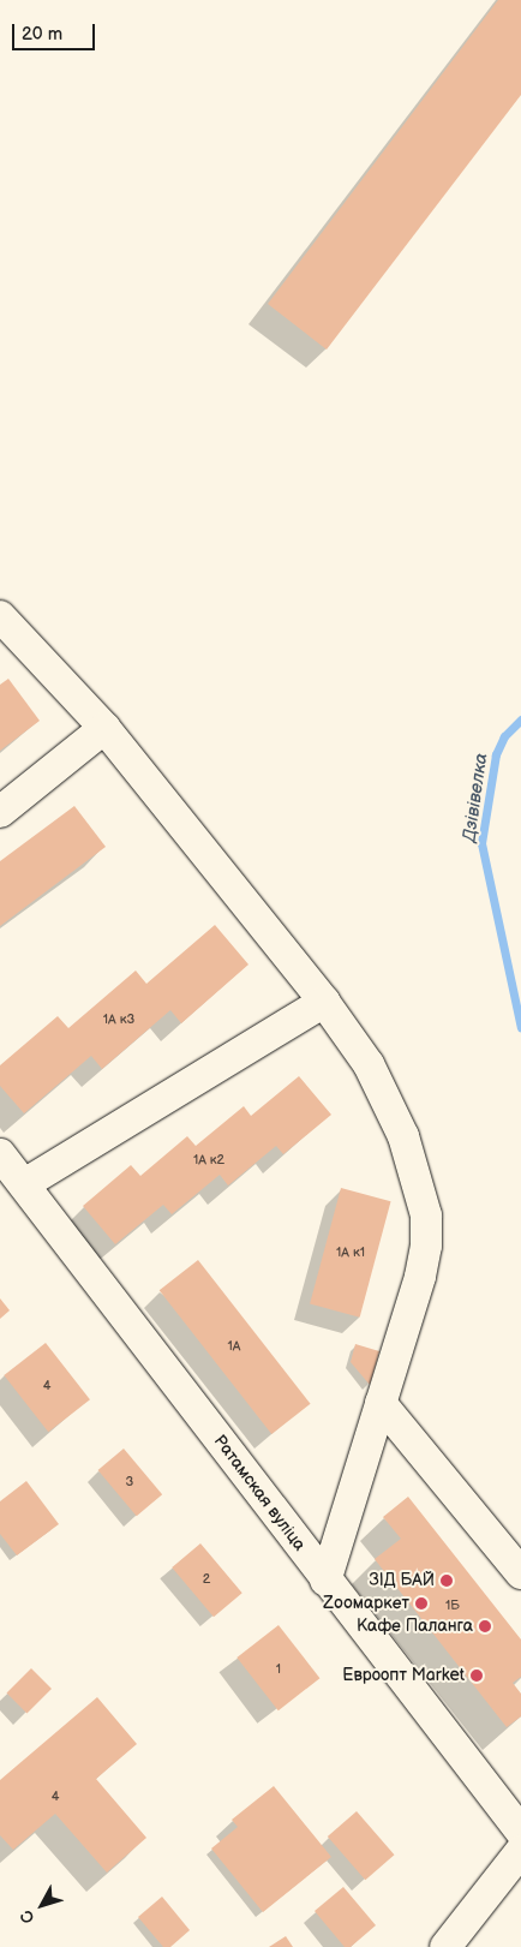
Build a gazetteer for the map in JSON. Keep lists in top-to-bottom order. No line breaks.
{"streets":{"street":["Ратамская вуліца"]},"water":["Дзівівелка"],"places":["ЗІД БАЙ","Zooмаркет","Кафе Паланга","Евроопт Market"],"house_numbers":["1А к3","1А к2","1А к1","1А","4","3","2","1Б","1","4"],"scale_bar":"20 m","north":"bottom left"}
